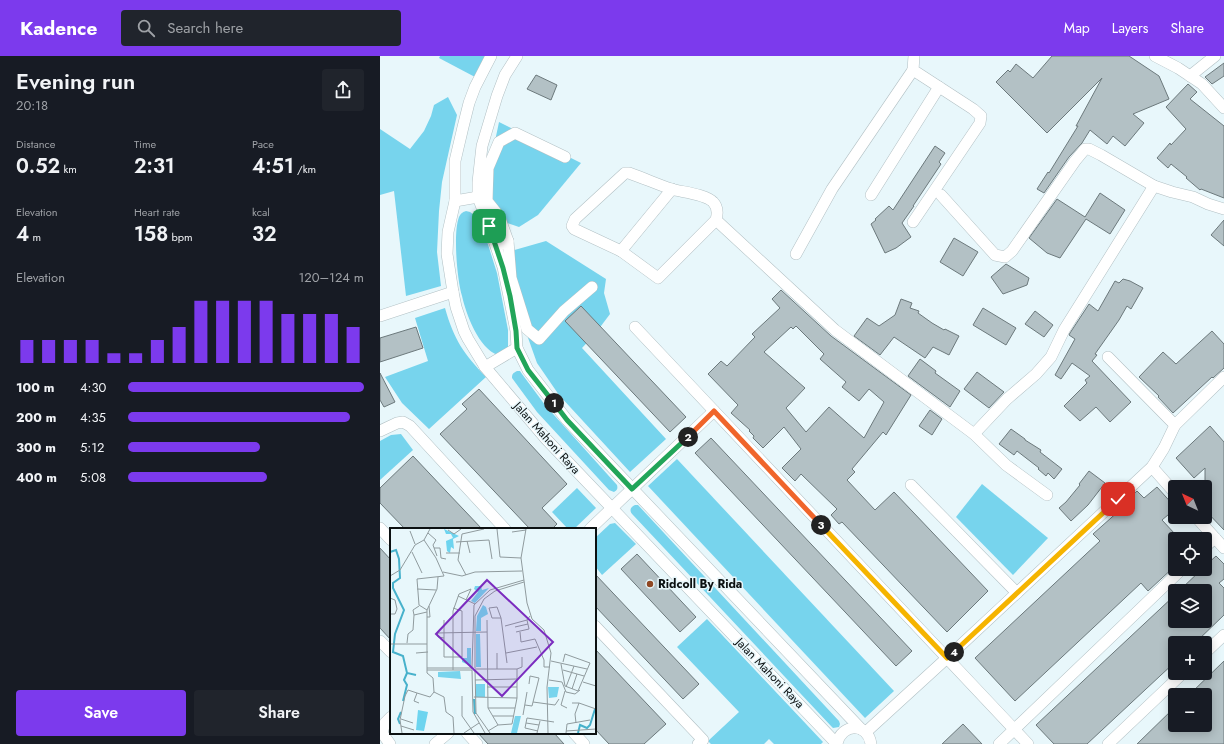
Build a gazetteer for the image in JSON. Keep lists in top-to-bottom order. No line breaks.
{"streets":{"street":["Jalan Mahoni Raya"]},"places":["Ridcoll By Rida"],"north":"top left","page":{"header":"Kadence","search":"Search here","nav":["Map","Layers","Share"],"heading":["Evening run","20:18"],"stats":[["Distance","0.52 km"],["Time","2:31"],["Pace","4:51 /km"],["Elevation","4 m"],["Heart rate","158 bpm"],["kcal","32"]],"chart":["Elevation","120–124 m"],"list":[{"name":"100 m","note":"4:30"},{"name":"200 m","note":"4:35"},{"name":"300 m","note":"5:12"},{"name":"400 m","note":"5:08"}],"pins":["1","2","3","4"],"map_buttons":["+","−"],"buttons":["Save","Share"]}}
